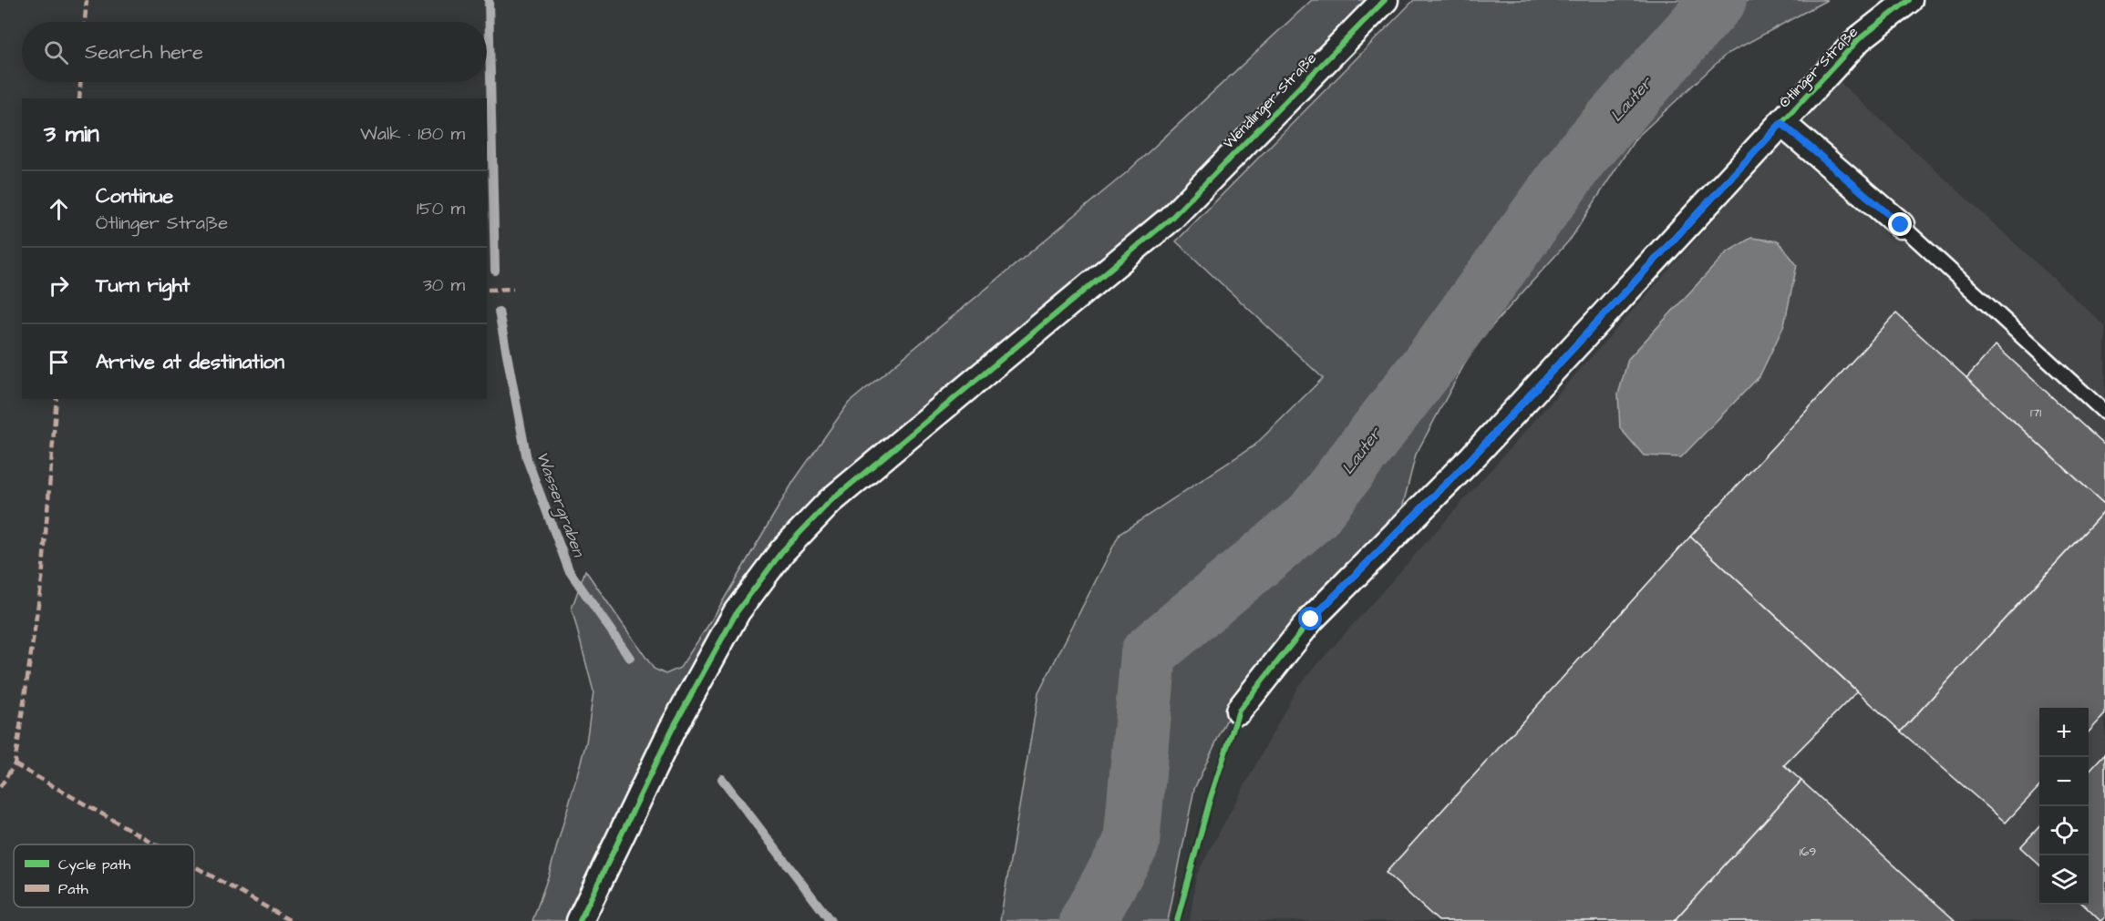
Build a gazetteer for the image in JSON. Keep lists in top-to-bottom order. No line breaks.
{"streets":{"street":["Ötlinger Straße","Wendlinger Straße"]},"water":["Lauter","Wassergraben"],"house_numbers":["171","169"],"legend":["Cycle path","Path"],"page":{"search":"Search here","heading":["3 min","Walk · 180 m"],"list":[["Continue","Ötlinger Straße","150 m"],["Turn right","30 m"],"Arrive at destination"],"map_buttons":["+","−"]}}
